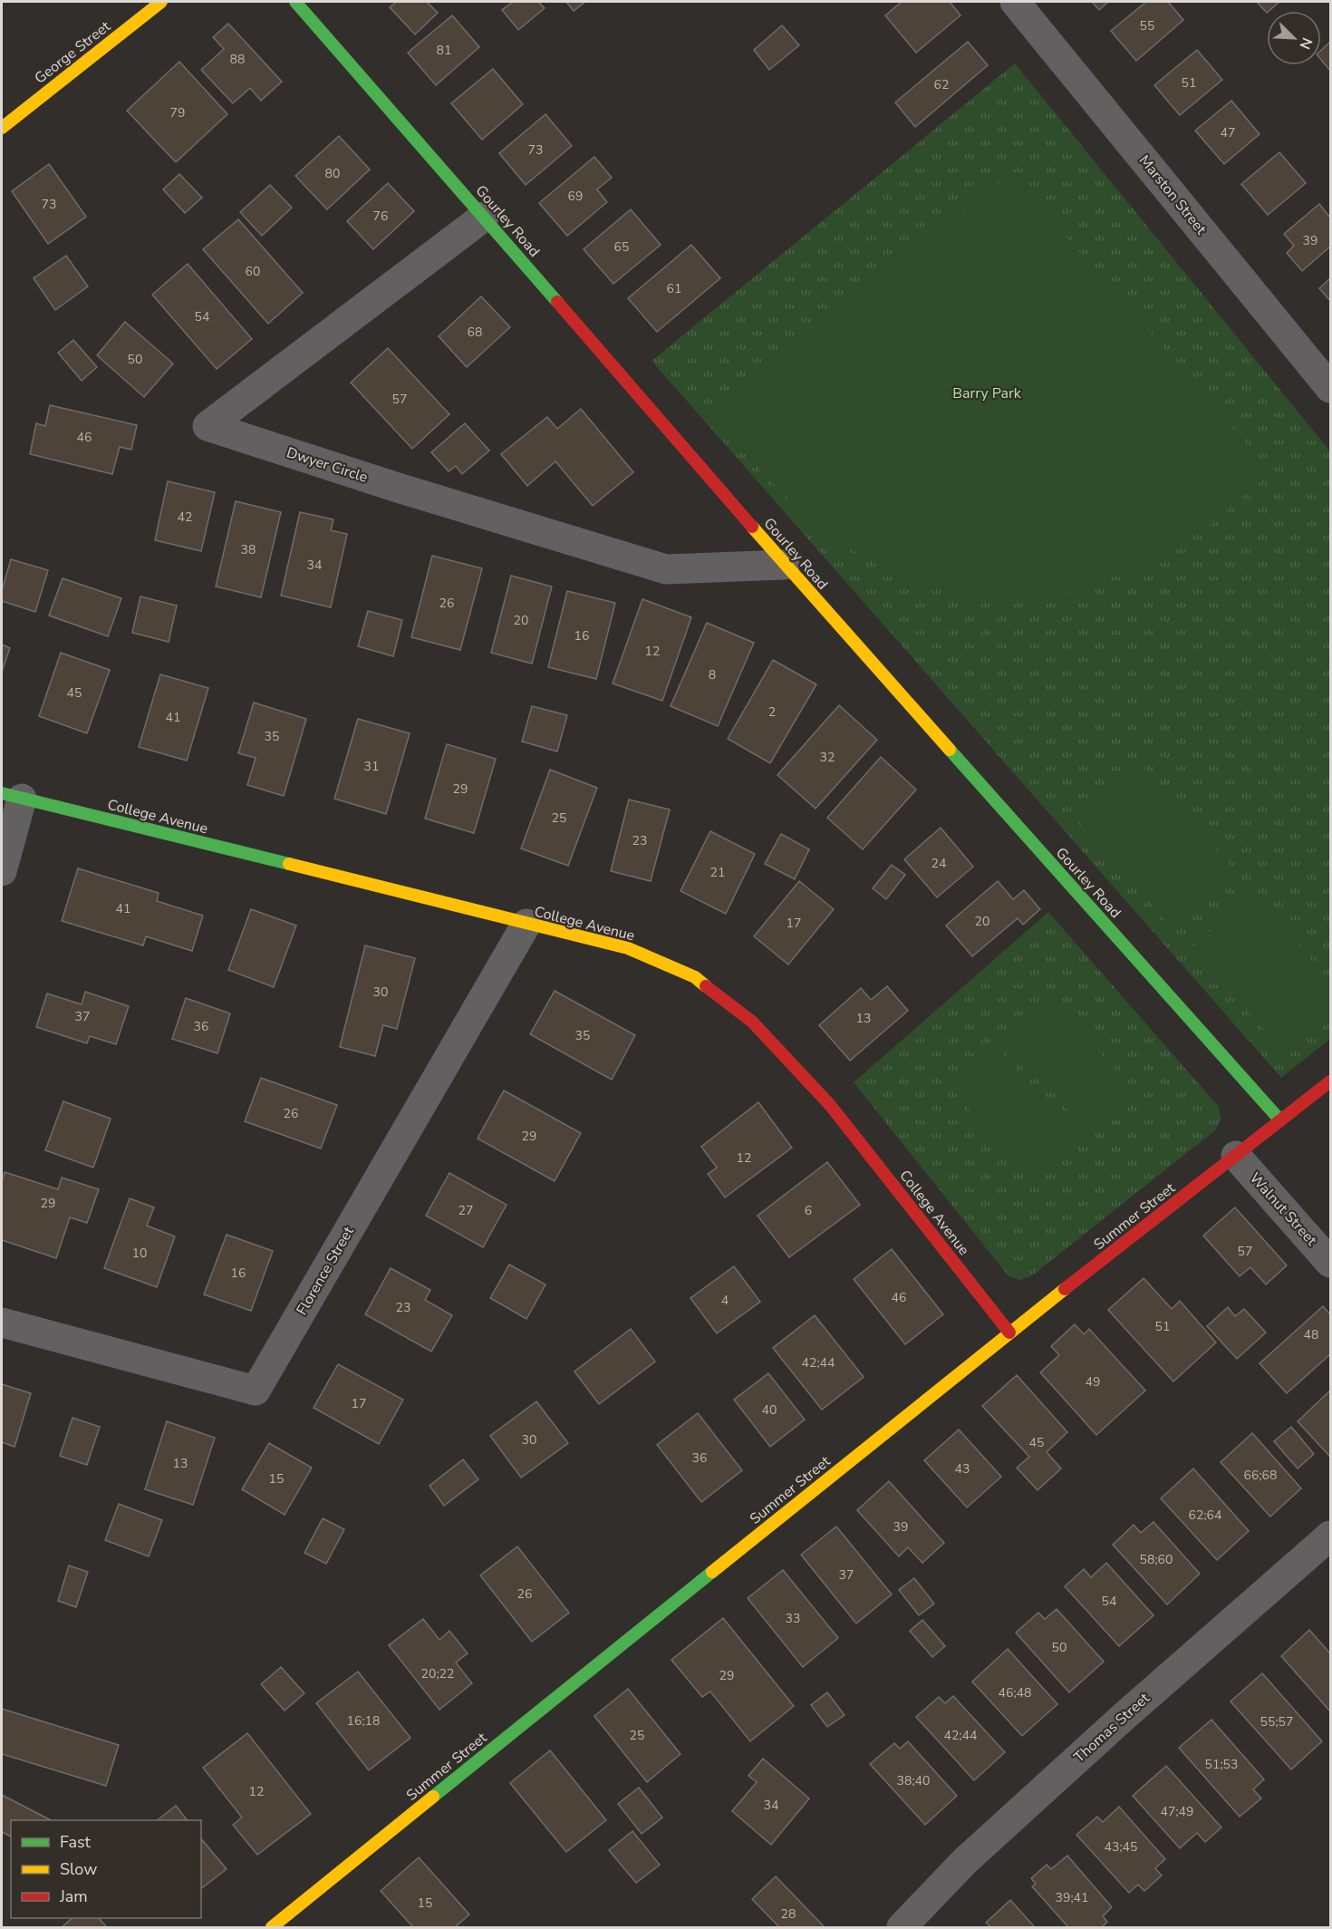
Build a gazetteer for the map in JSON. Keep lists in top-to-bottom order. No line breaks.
{"streets":{"street":["George Street","Marston Street","Gourley Road","Dwyer Circle","College Avenue","Walnut Street","Summer Street","Florence Street","Thomas Street"]},"crossings":[["Gourley Road","Dwyer Circle"],["Gourley Road","Summer Street"],["College Avenue","Summer Street"],["College Avenue","Florence Street"],["Walnut Street","Summer Street"]],"parks":["Barry Park"],"house_numbers":["55","81","88","51","62","79","47","73","80","69","73","76","39","65","60","61","54","68","50","57","46","42","38","34","26","20","16","12","8","45","2","41","35","32","31","29","25","23","24","21","41","20","17","30","37","13","36","35","26","29","12","29","27","6","57","10","16","46","4","23","51","48","42;44","49","17","40","30","45","36","13","43","66;68","15","62;64","39","58;60","37","26","54","33","50","20;22","29","46;48","16;18","55;57","25","42;44","51;53","38;40","12","34","47;49","43;45","39;41","15","28"],"legend":["Fast","Slow","Jam"],"north":"bottom right"}
